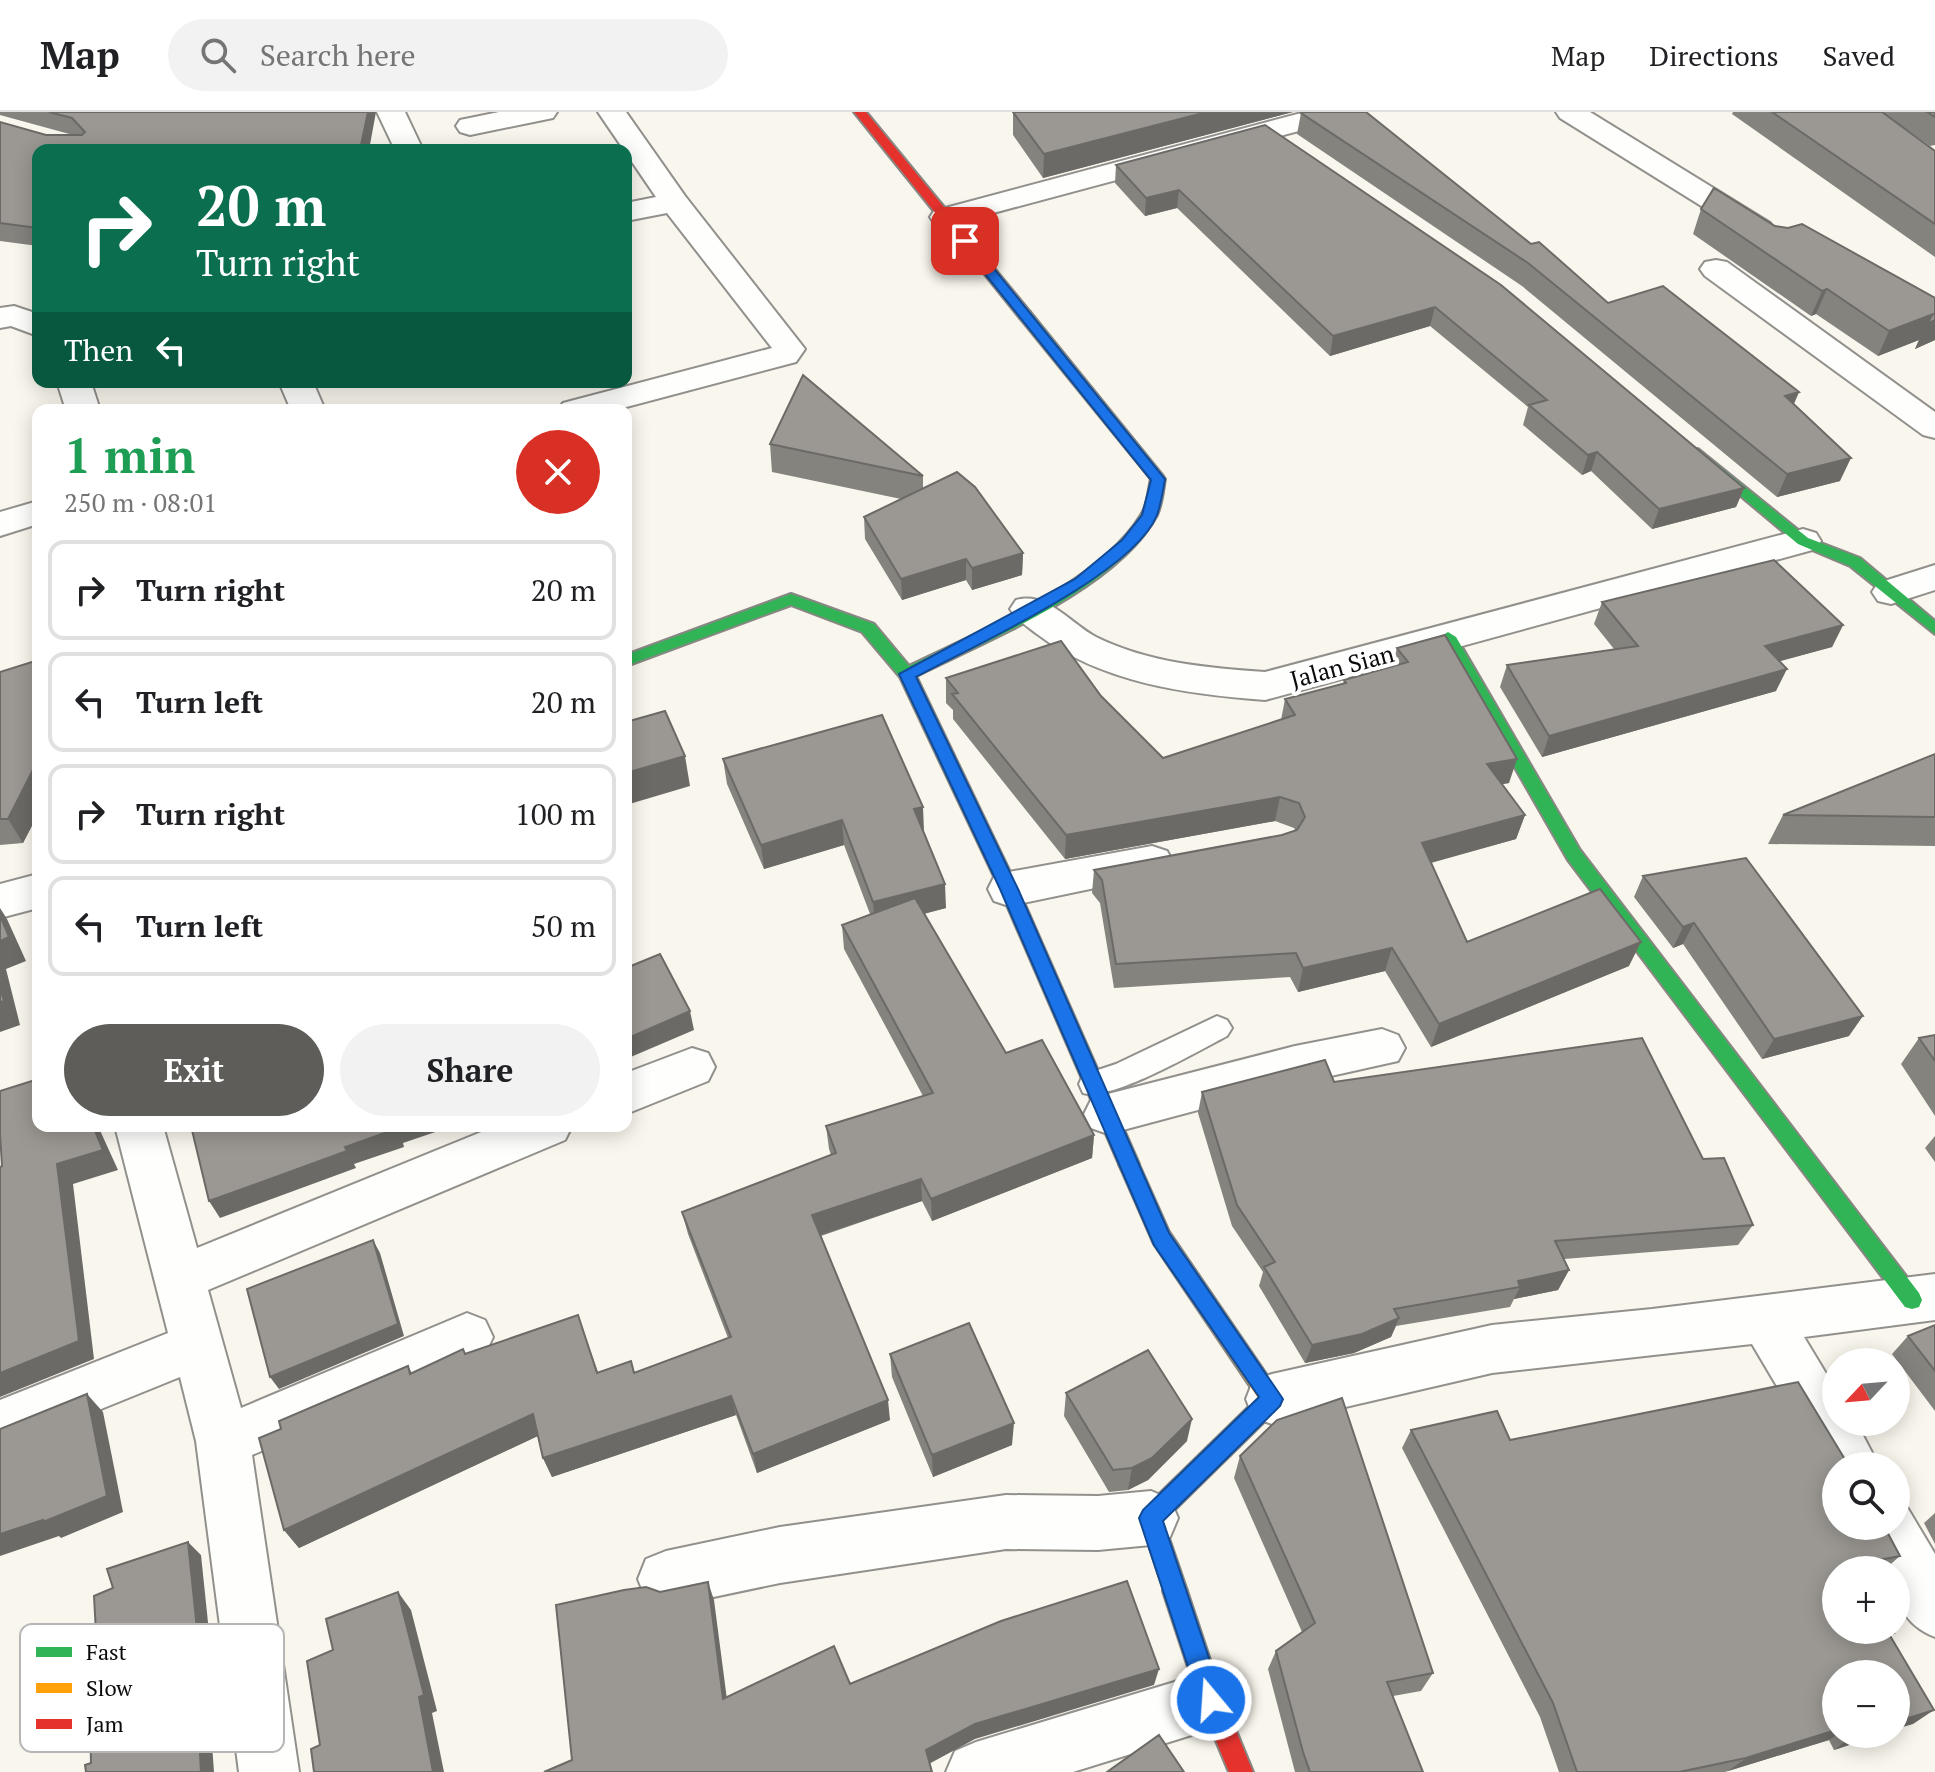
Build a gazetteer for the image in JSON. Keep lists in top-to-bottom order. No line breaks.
{"streets":{"street":["Jalan Sian"]},"legend":["Fast","Slow","Jam"],"north":"bottom left","page":{"header":"Map","search":"Search here","nav":["Map","Directions","Saved"],"turn":["20 m","Turn right"],"then":"Then","heading":["1 min","250 m · 08:01"],"list":[{"name":"Turn right","value":"20 m"},{"name":"Turn left","value":"20 m"},{"name":"Turn right","value":"100 m"},{"name":"Turn left","value":"50 m"}],"buttons":["Exit","Share"],"map_buttons":["+","−"]}}
